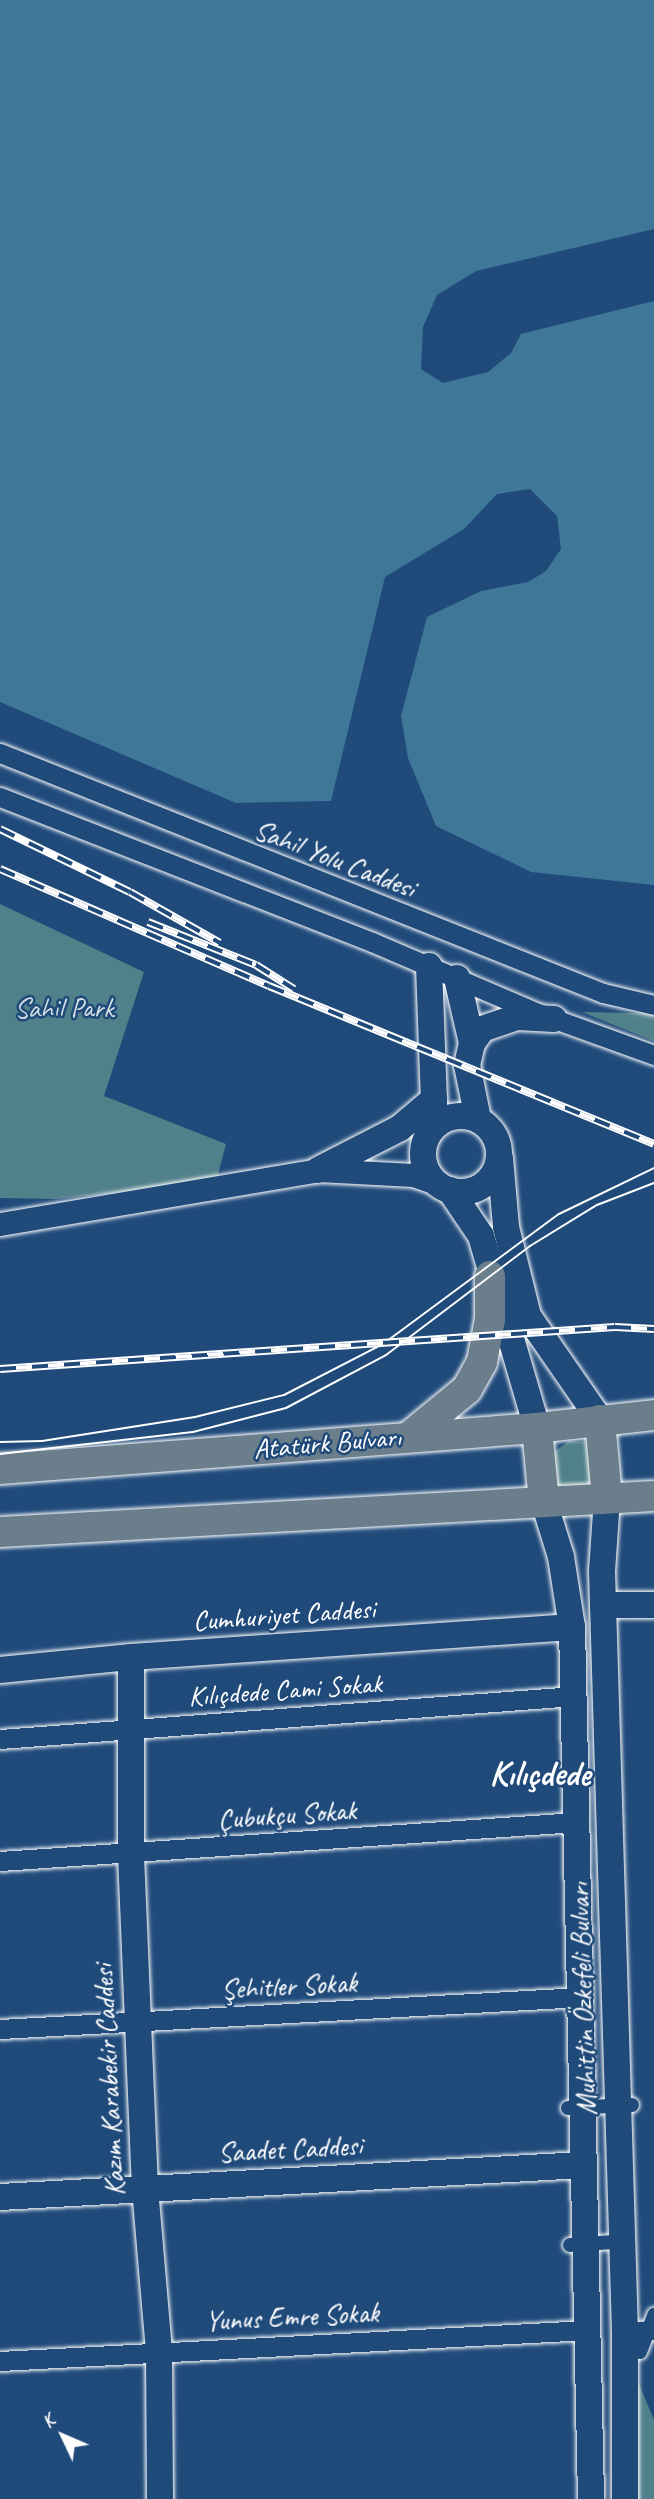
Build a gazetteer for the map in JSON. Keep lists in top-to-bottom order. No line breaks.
{"streets":{"main road":["Atatürk Bulvarı","Cumhuriyet Caddesi","Muhittin Özkefeli Bulvarı","Kazım Karabekir Caddesi","Saadet Caddesi"],"street":["Sahil Yolu Caddesi","Kılıçdede Cami Sokak","Çubukçu Sokak","Şehitler Sokak","Yunus Emre Sokak"]},"crossings":[["Cumhuriyet Caddesi","Muhittin Özkefeli Bulvarı"],["Cumhuriyet Caddesi","Kazım Karabekir Caddesi"],["Kılıçdede Cami Sokak","Muhittin Özkefeli Bulvarı"],["Kılıçdede Cami Sokak","Kazım Karabekir Caddesi"],["Çubukçu Sokak","Muhittin Özkefeli Bulvarı"],["Çubukçu Sokak","Kazım Karabekir Caddesi"],["Şehitler Sokak","Muhittin Özkefeli Bulvarı"],["Şehitler Sokak","Kazım Karabekir Caddesi"],["Muhittin Özkefeli Bulvarı","Saadet Caddesi"],["Muhittin Özkefeli Bulvarı","Yunus Emre Sokak"],["Kazım Karabekir Caddesi","Saadet Caddesi"],["Kazım Karabekir Caddesi","Yunus Emre Sokak"]],"districts":["Kılıçdede"],"parks":["Sahil Park"],"north":"top left"}
